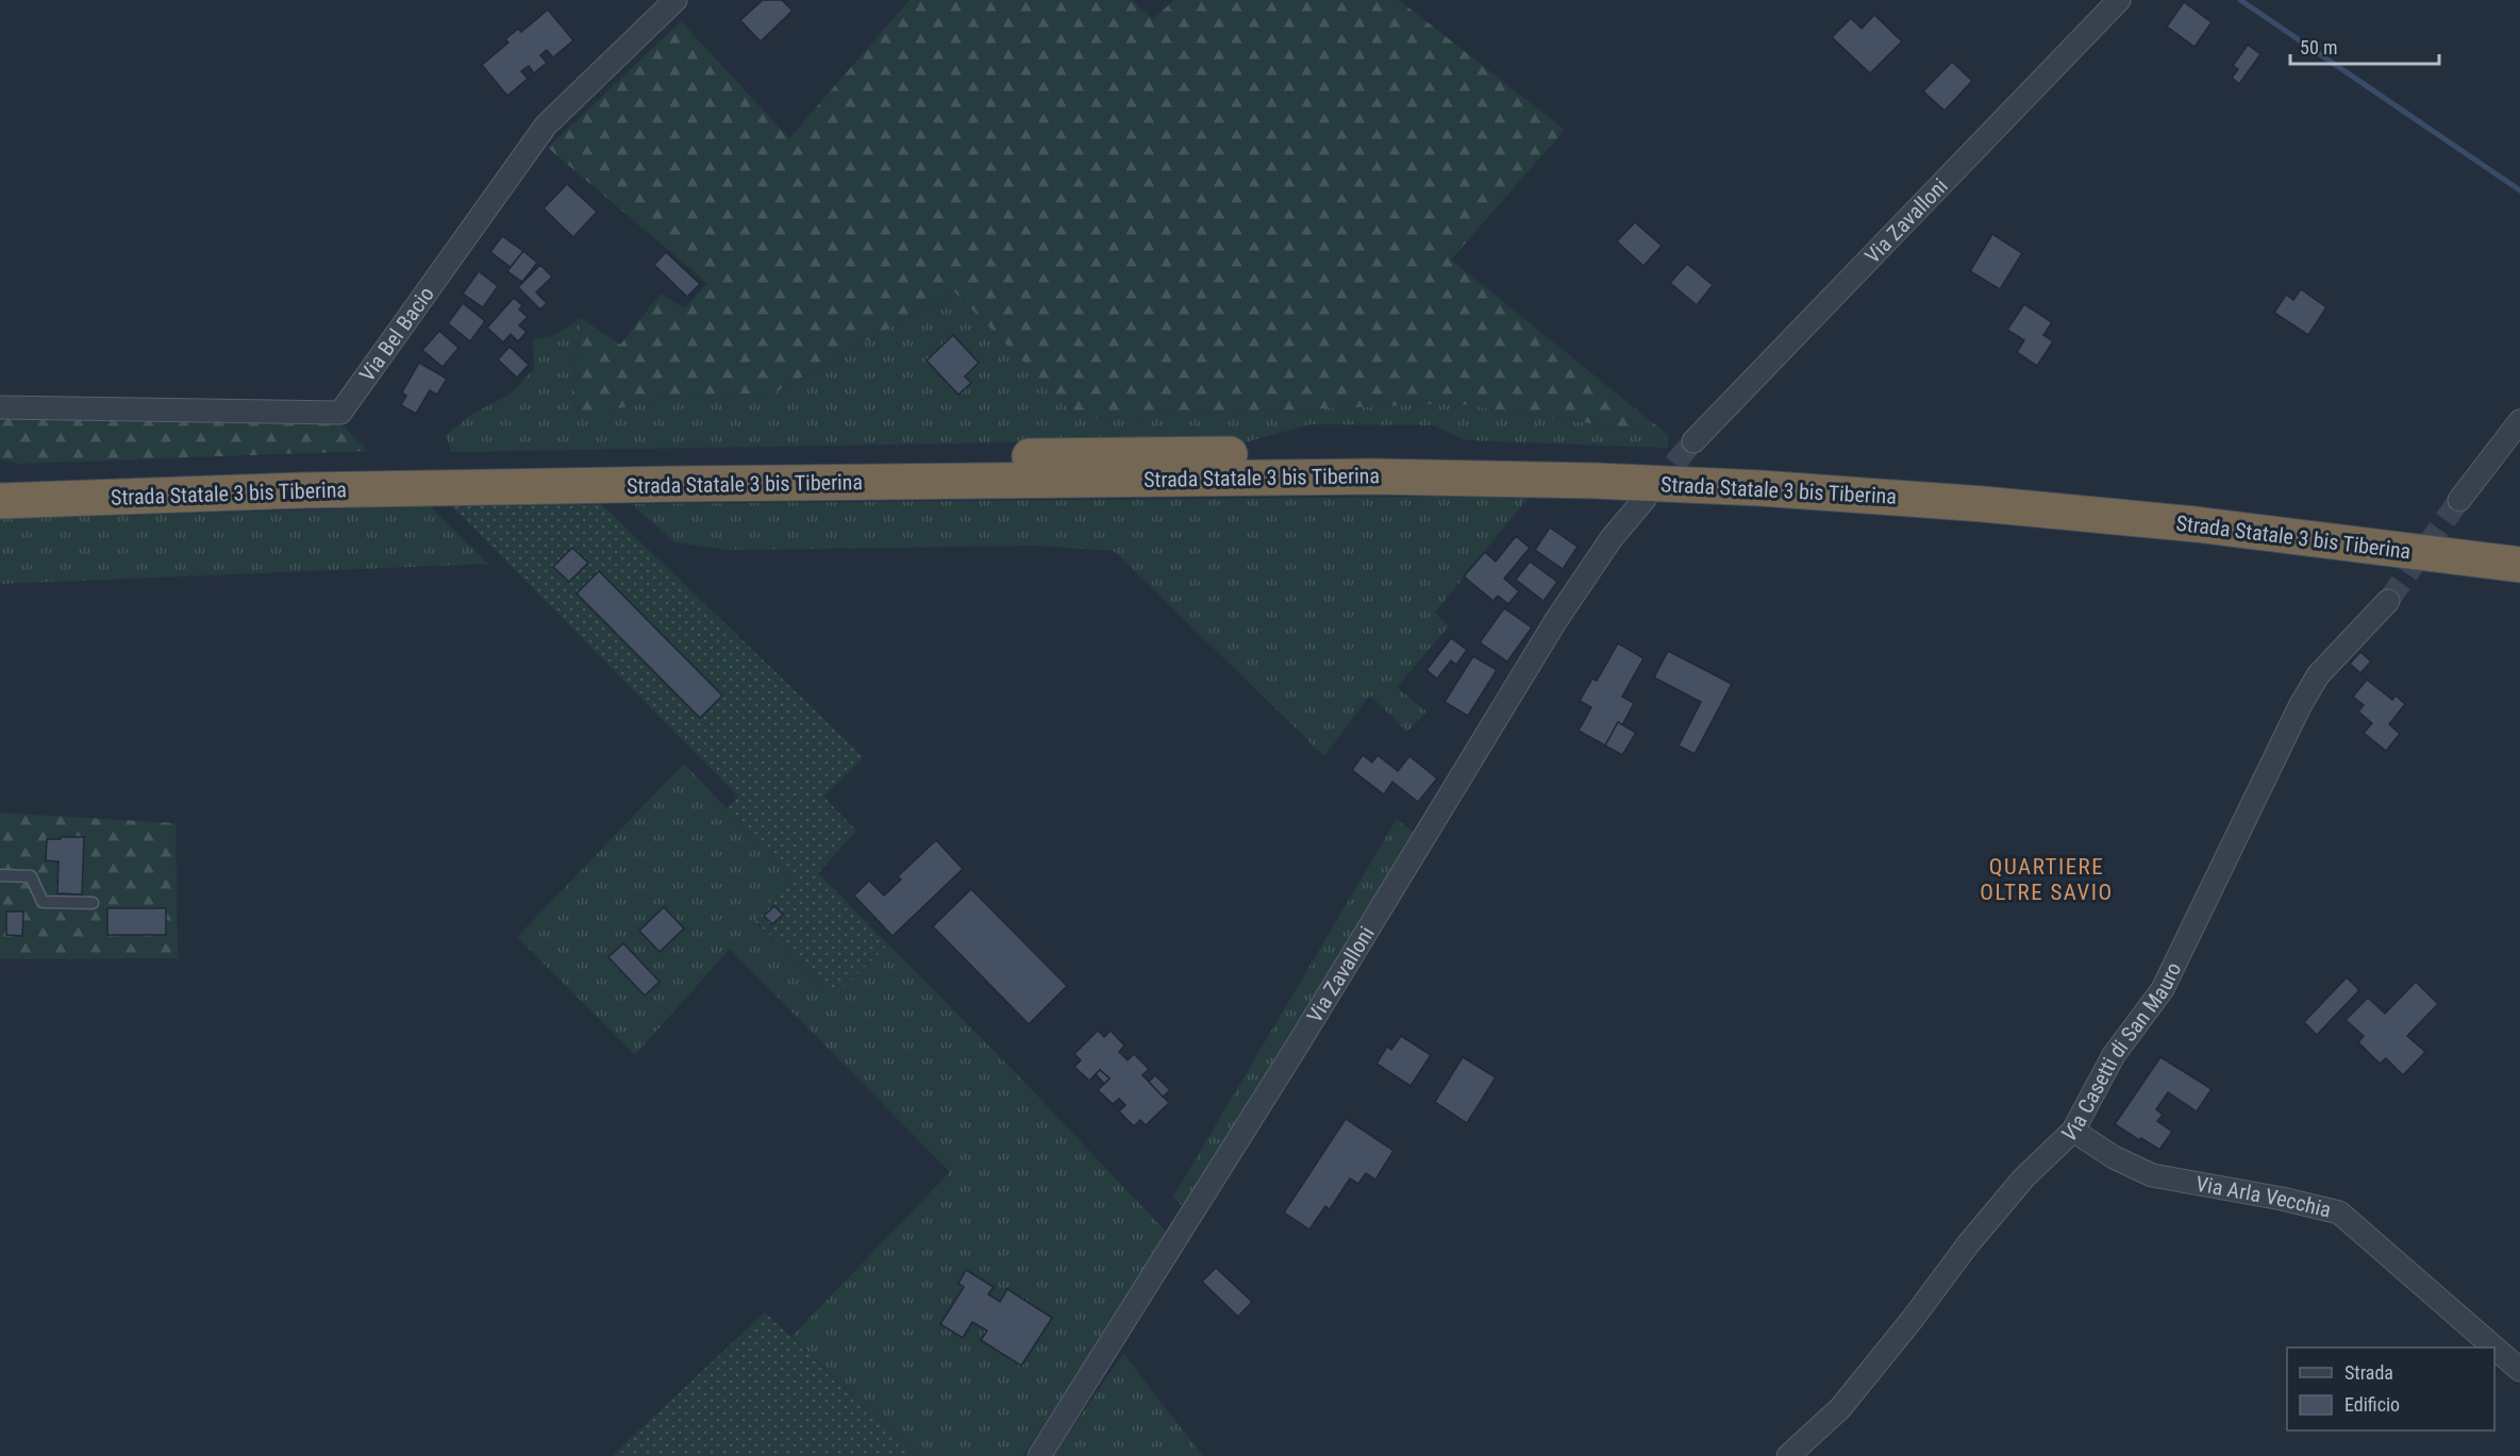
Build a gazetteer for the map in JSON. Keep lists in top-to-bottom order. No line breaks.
{"streets":{"highway":["Strada Statale 3 bis Tiberina"],"street":["Via Zavalloni","Via Bel Bacio","Via Casetti di San Mauro","Via Arla Vecchia"]},"crossings":[["Via Casetti di San Mauro","Via Arla Vecchia"]],"districts":["QUARTIERE OLTRE SAVIO"],"legend":["Strada","Edificio"],"scale_bar":"50 m"}
